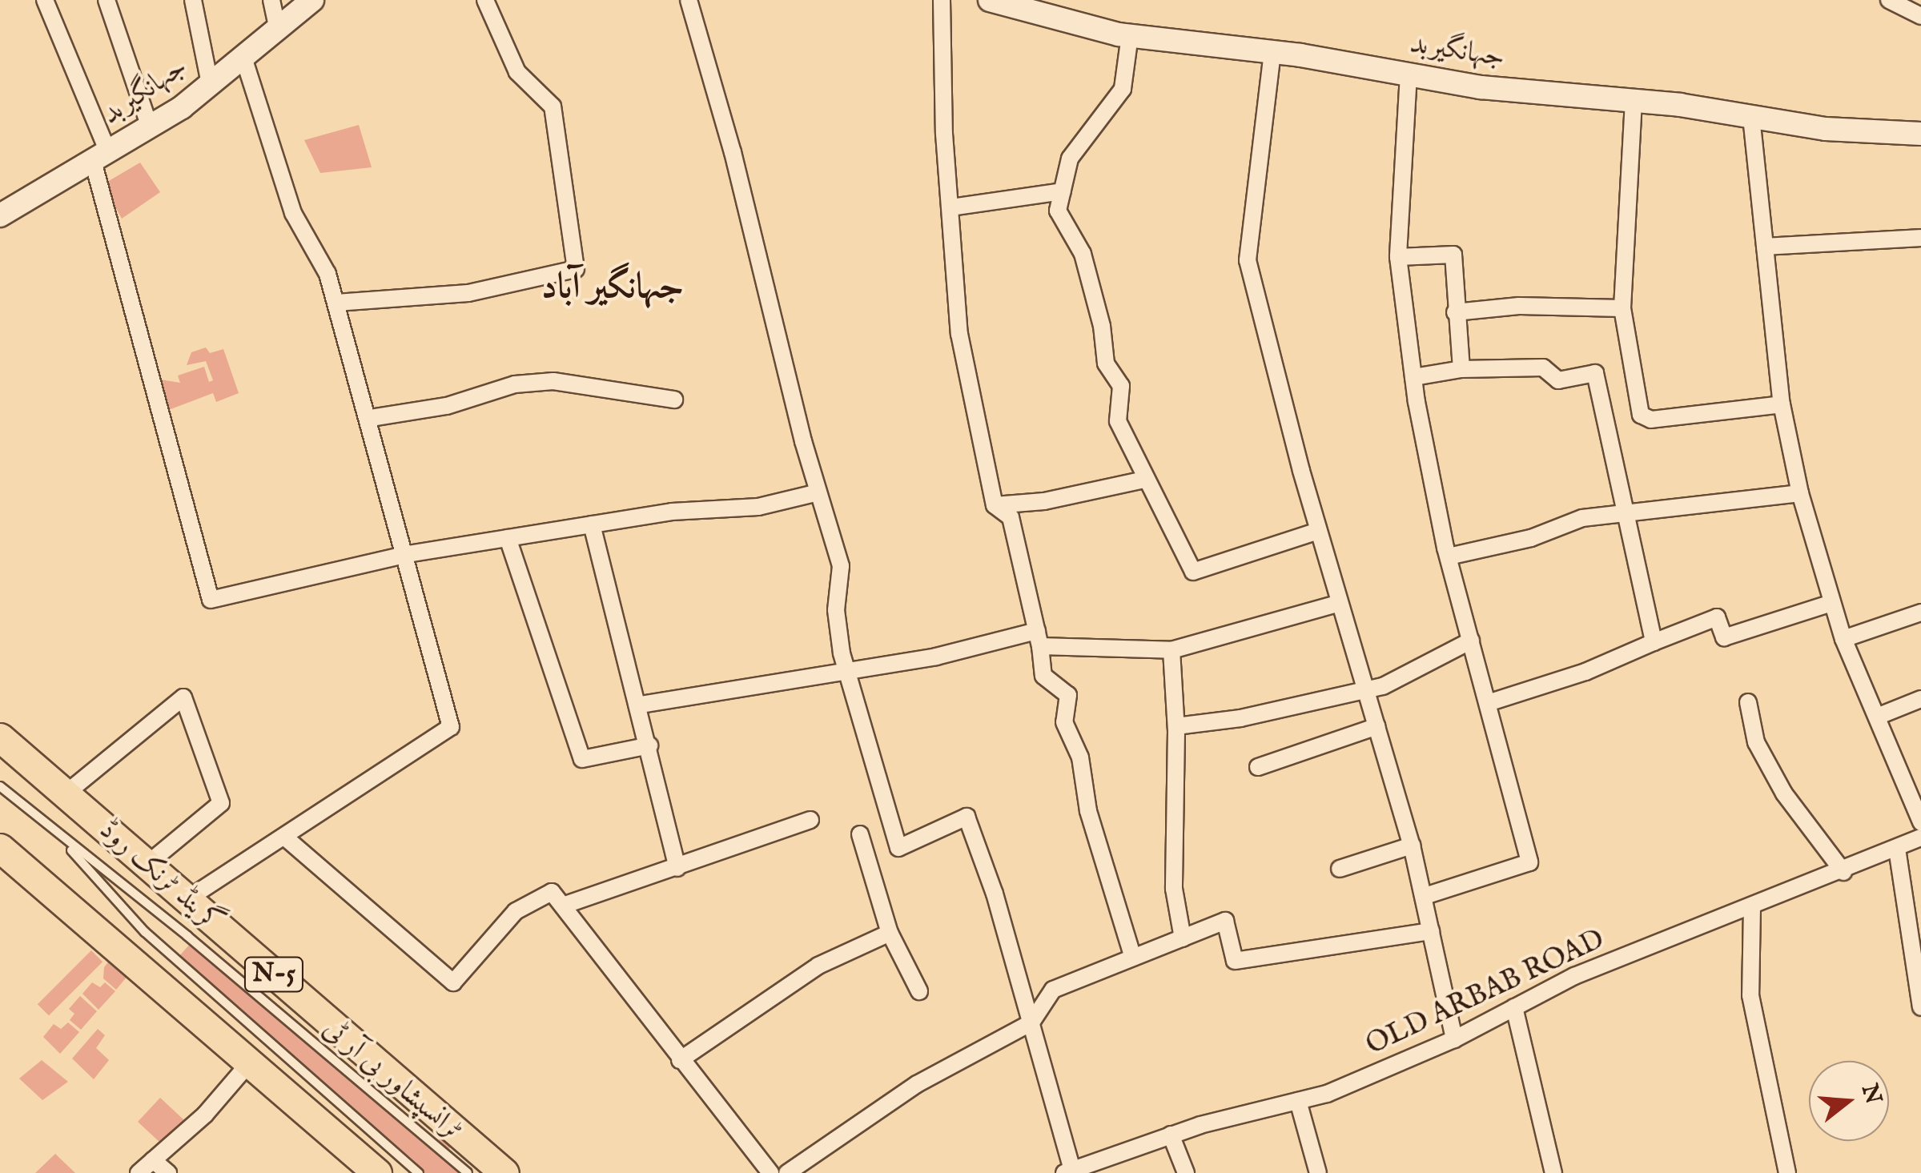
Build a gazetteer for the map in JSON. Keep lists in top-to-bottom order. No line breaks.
{"streets":{"highway":["گرینڈ ٹرنک روڈ","N-5"],"street":["جہانگیربد","OLD ARBAB ROAD"],"lane":["ٹرانسپشاور بی آر ٹی"]},"districts":["جہانگیر آباد"],"north":"right"}
